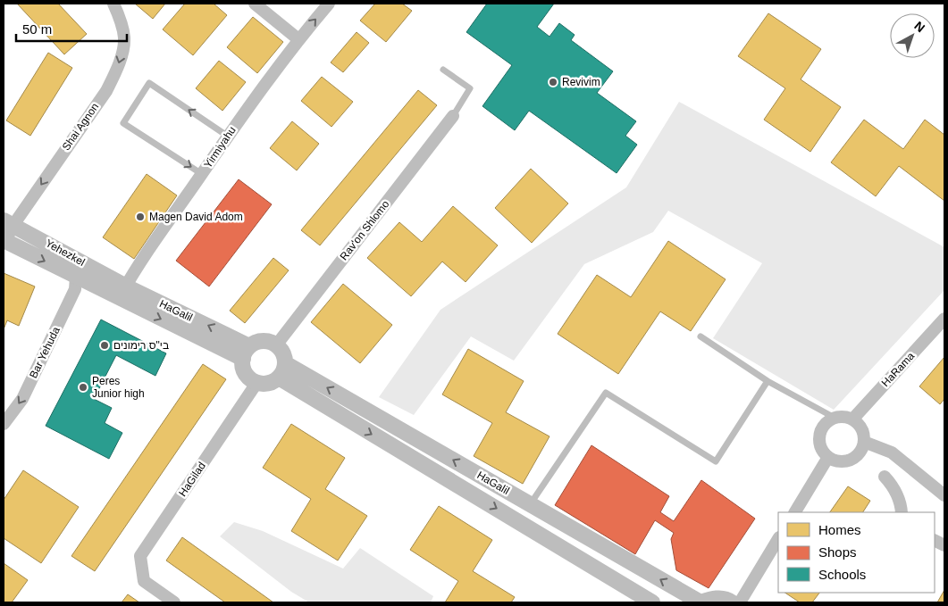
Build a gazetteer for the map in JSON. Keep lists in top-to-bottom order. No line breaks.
{"streets":{"street":["Shai Agnon","Yirmiyahu","Rav'on Shlomo","Yehezkel","HaGalil","Bar Yehuda","HaRama","HaGilad"]},"crossings":[["Shai Agnon","Yehezkel"],["Yirmiyahu","Yehezkel"],["Yirmiyahu","HaGalil"],["Rav'on Shlomo","HaGalil"],["Rav'on Shlomo","HaGilad"],["Yehezkel","HaGalil"],["Yehezkel","Bar Yehuda"],["HaGalil","HaGilad"]],"one_way":["Shai Agnon","Bar Yehuda"],"places":["Revivim","Magen David Adom","בי\"ס רימונים","Peres Junior high"],"legend":["Homes","Shops","Schools"],"scale_bar":"50 m","north":"top right"}
